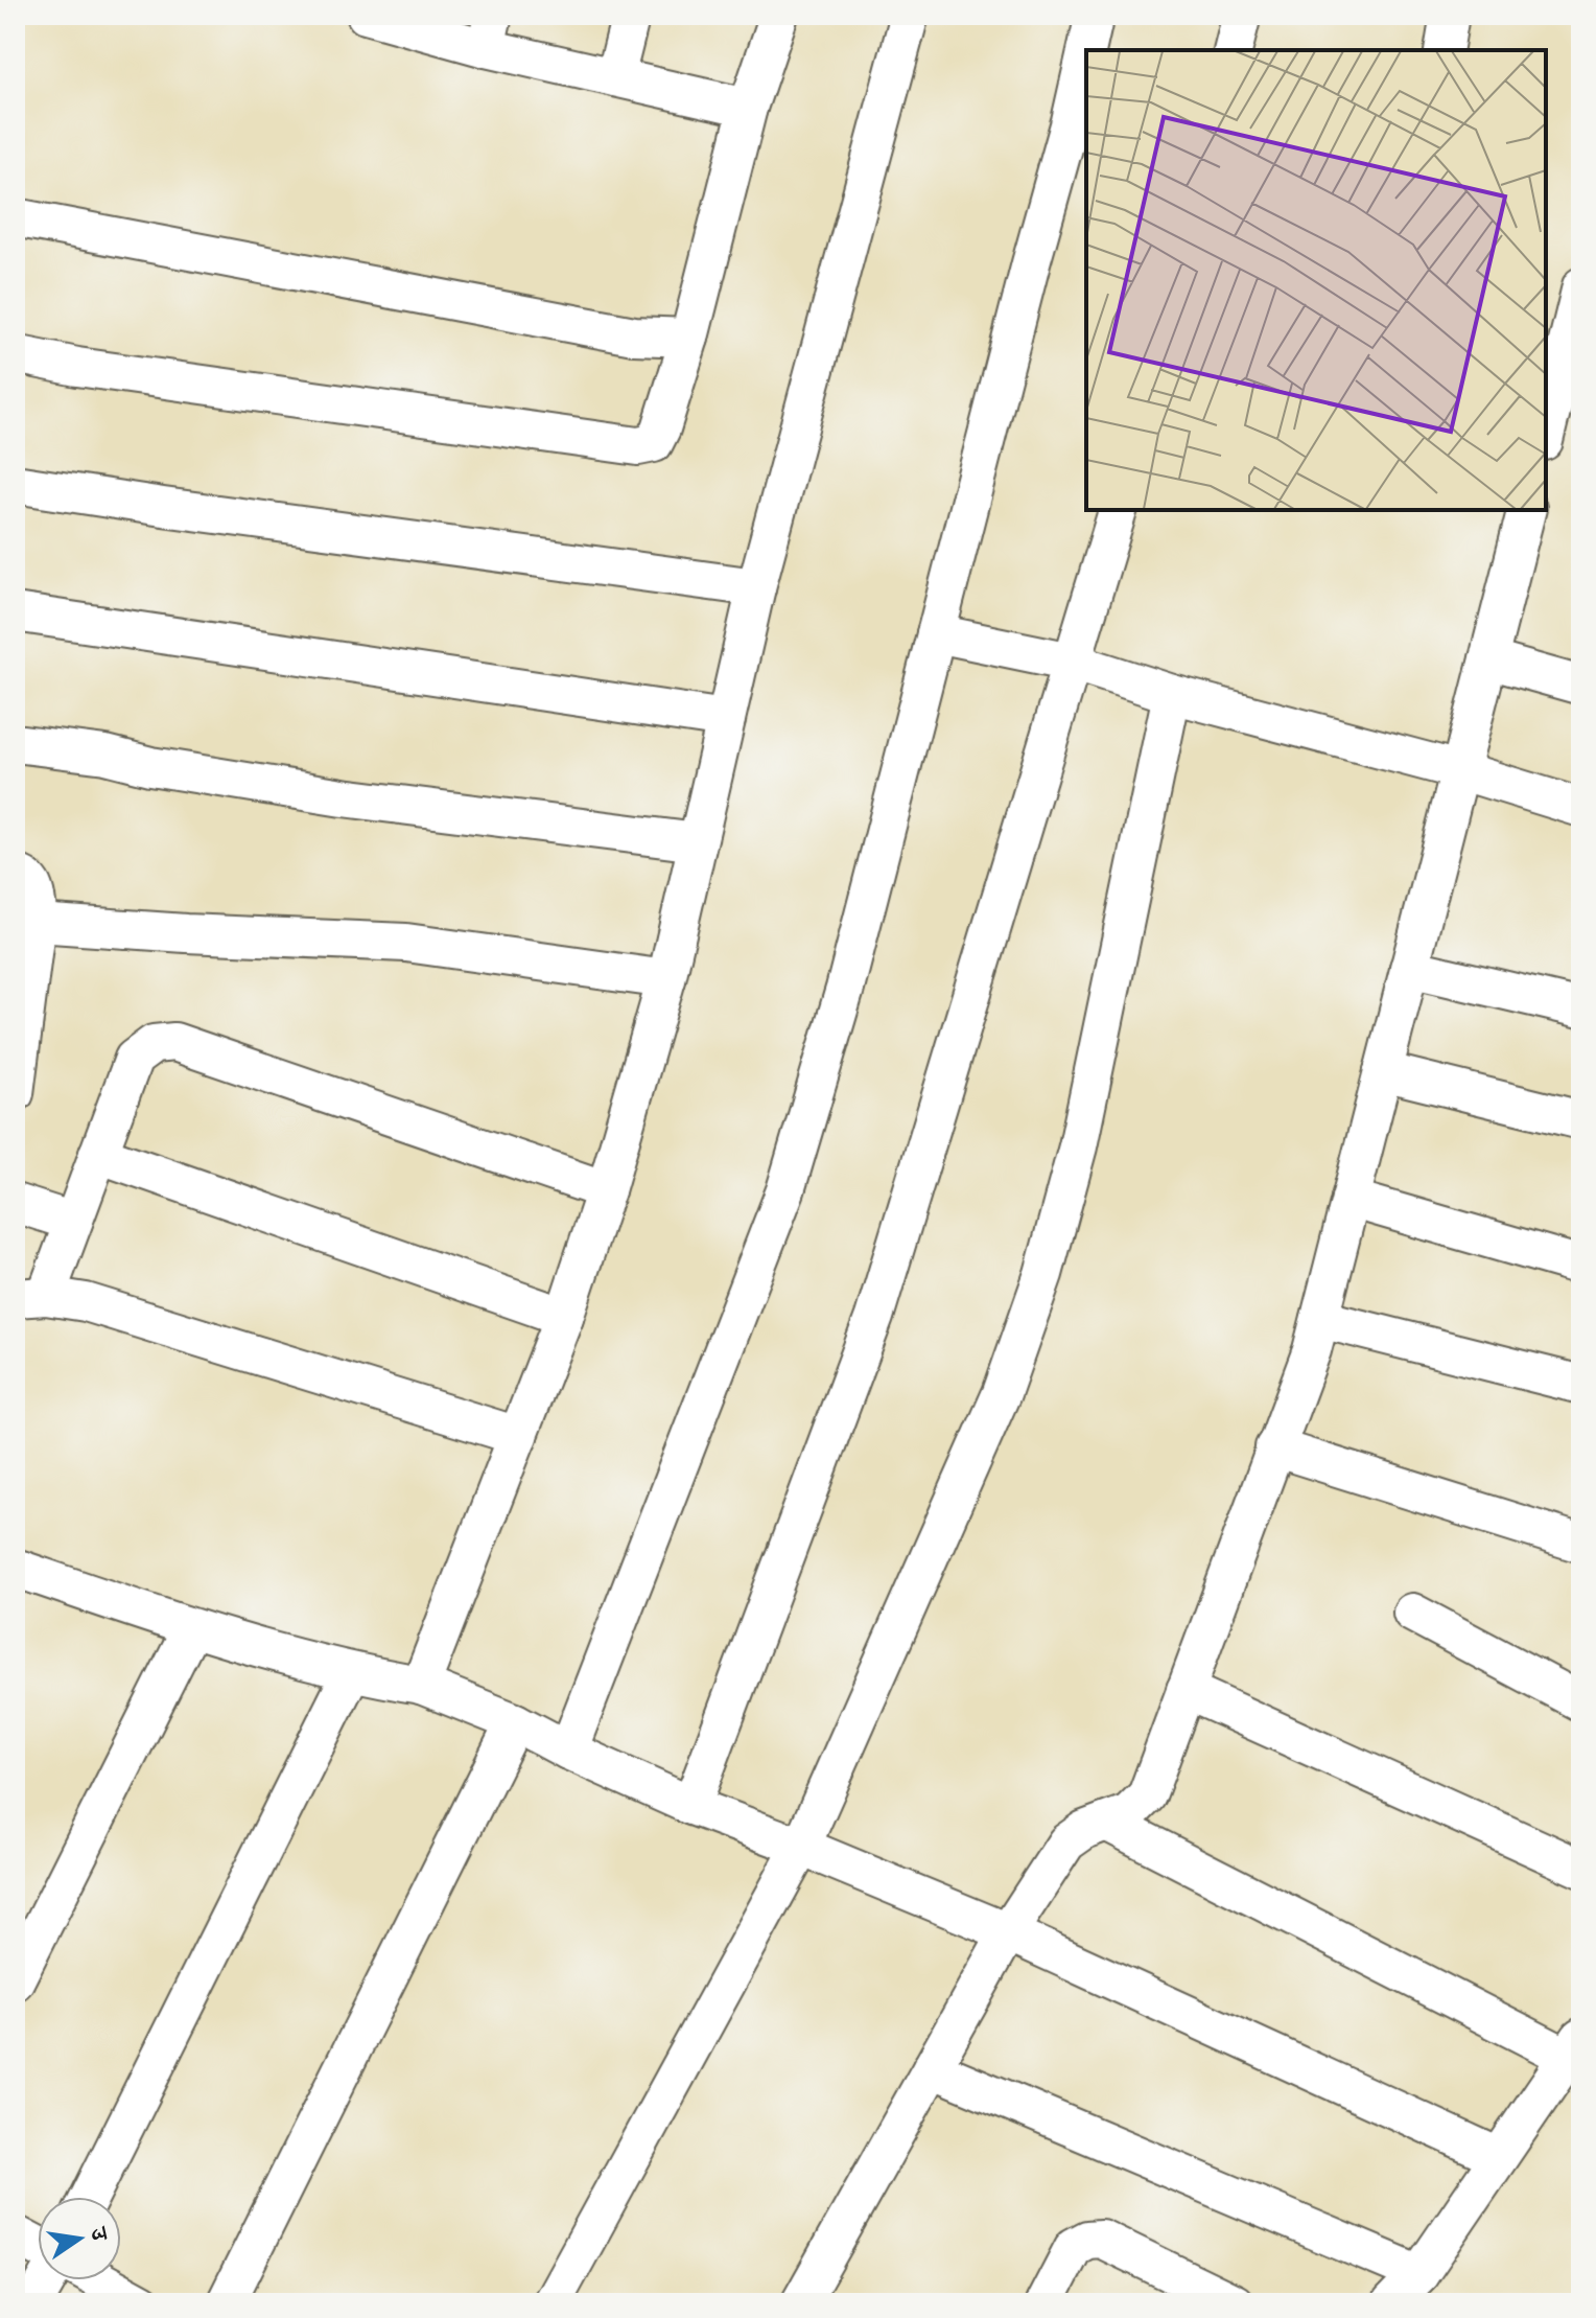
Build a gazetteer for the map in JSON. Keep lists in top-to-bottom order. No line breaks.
{"north":"right"}
